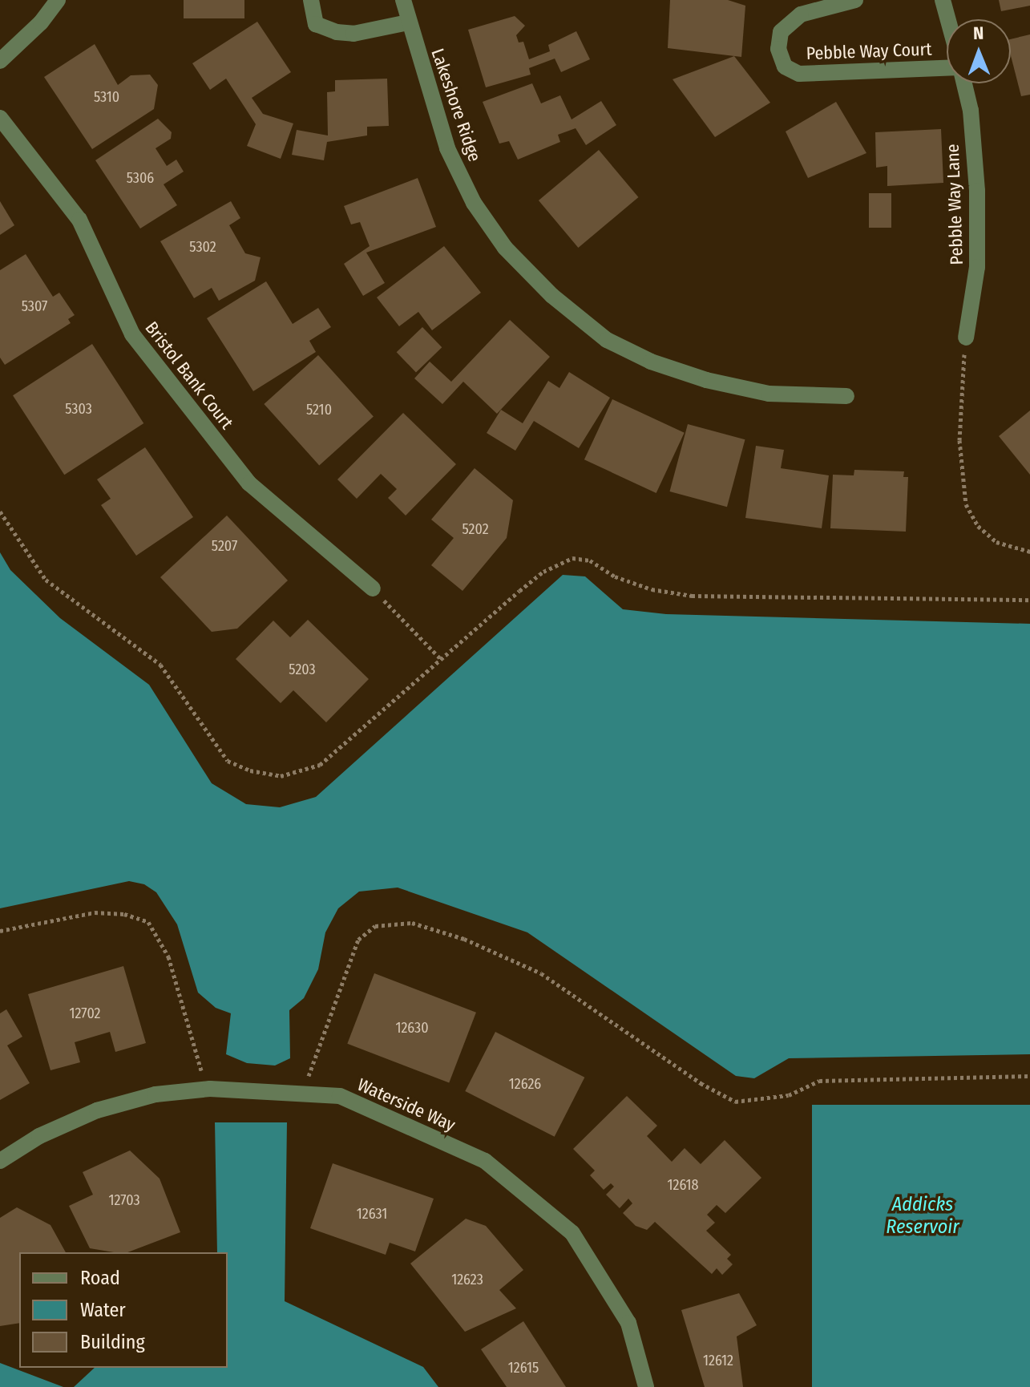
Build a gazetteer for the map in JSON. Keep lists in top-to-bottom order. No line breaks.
{"streets":{"street":["Pebble Way Court","Lakeshore Ridge","Pebble Way Lane","Bristol Bank Court","Waterside Way"]},"water":["Addicks Reservoir"],"house_numbers":["5310","5306","5302","5307","5303","5210","5202","5207","5203","12702","12630","12626","12618","12703","12631","12623","12612","12615"],"legend":["Road","Water","Building"],"north":"top"}
